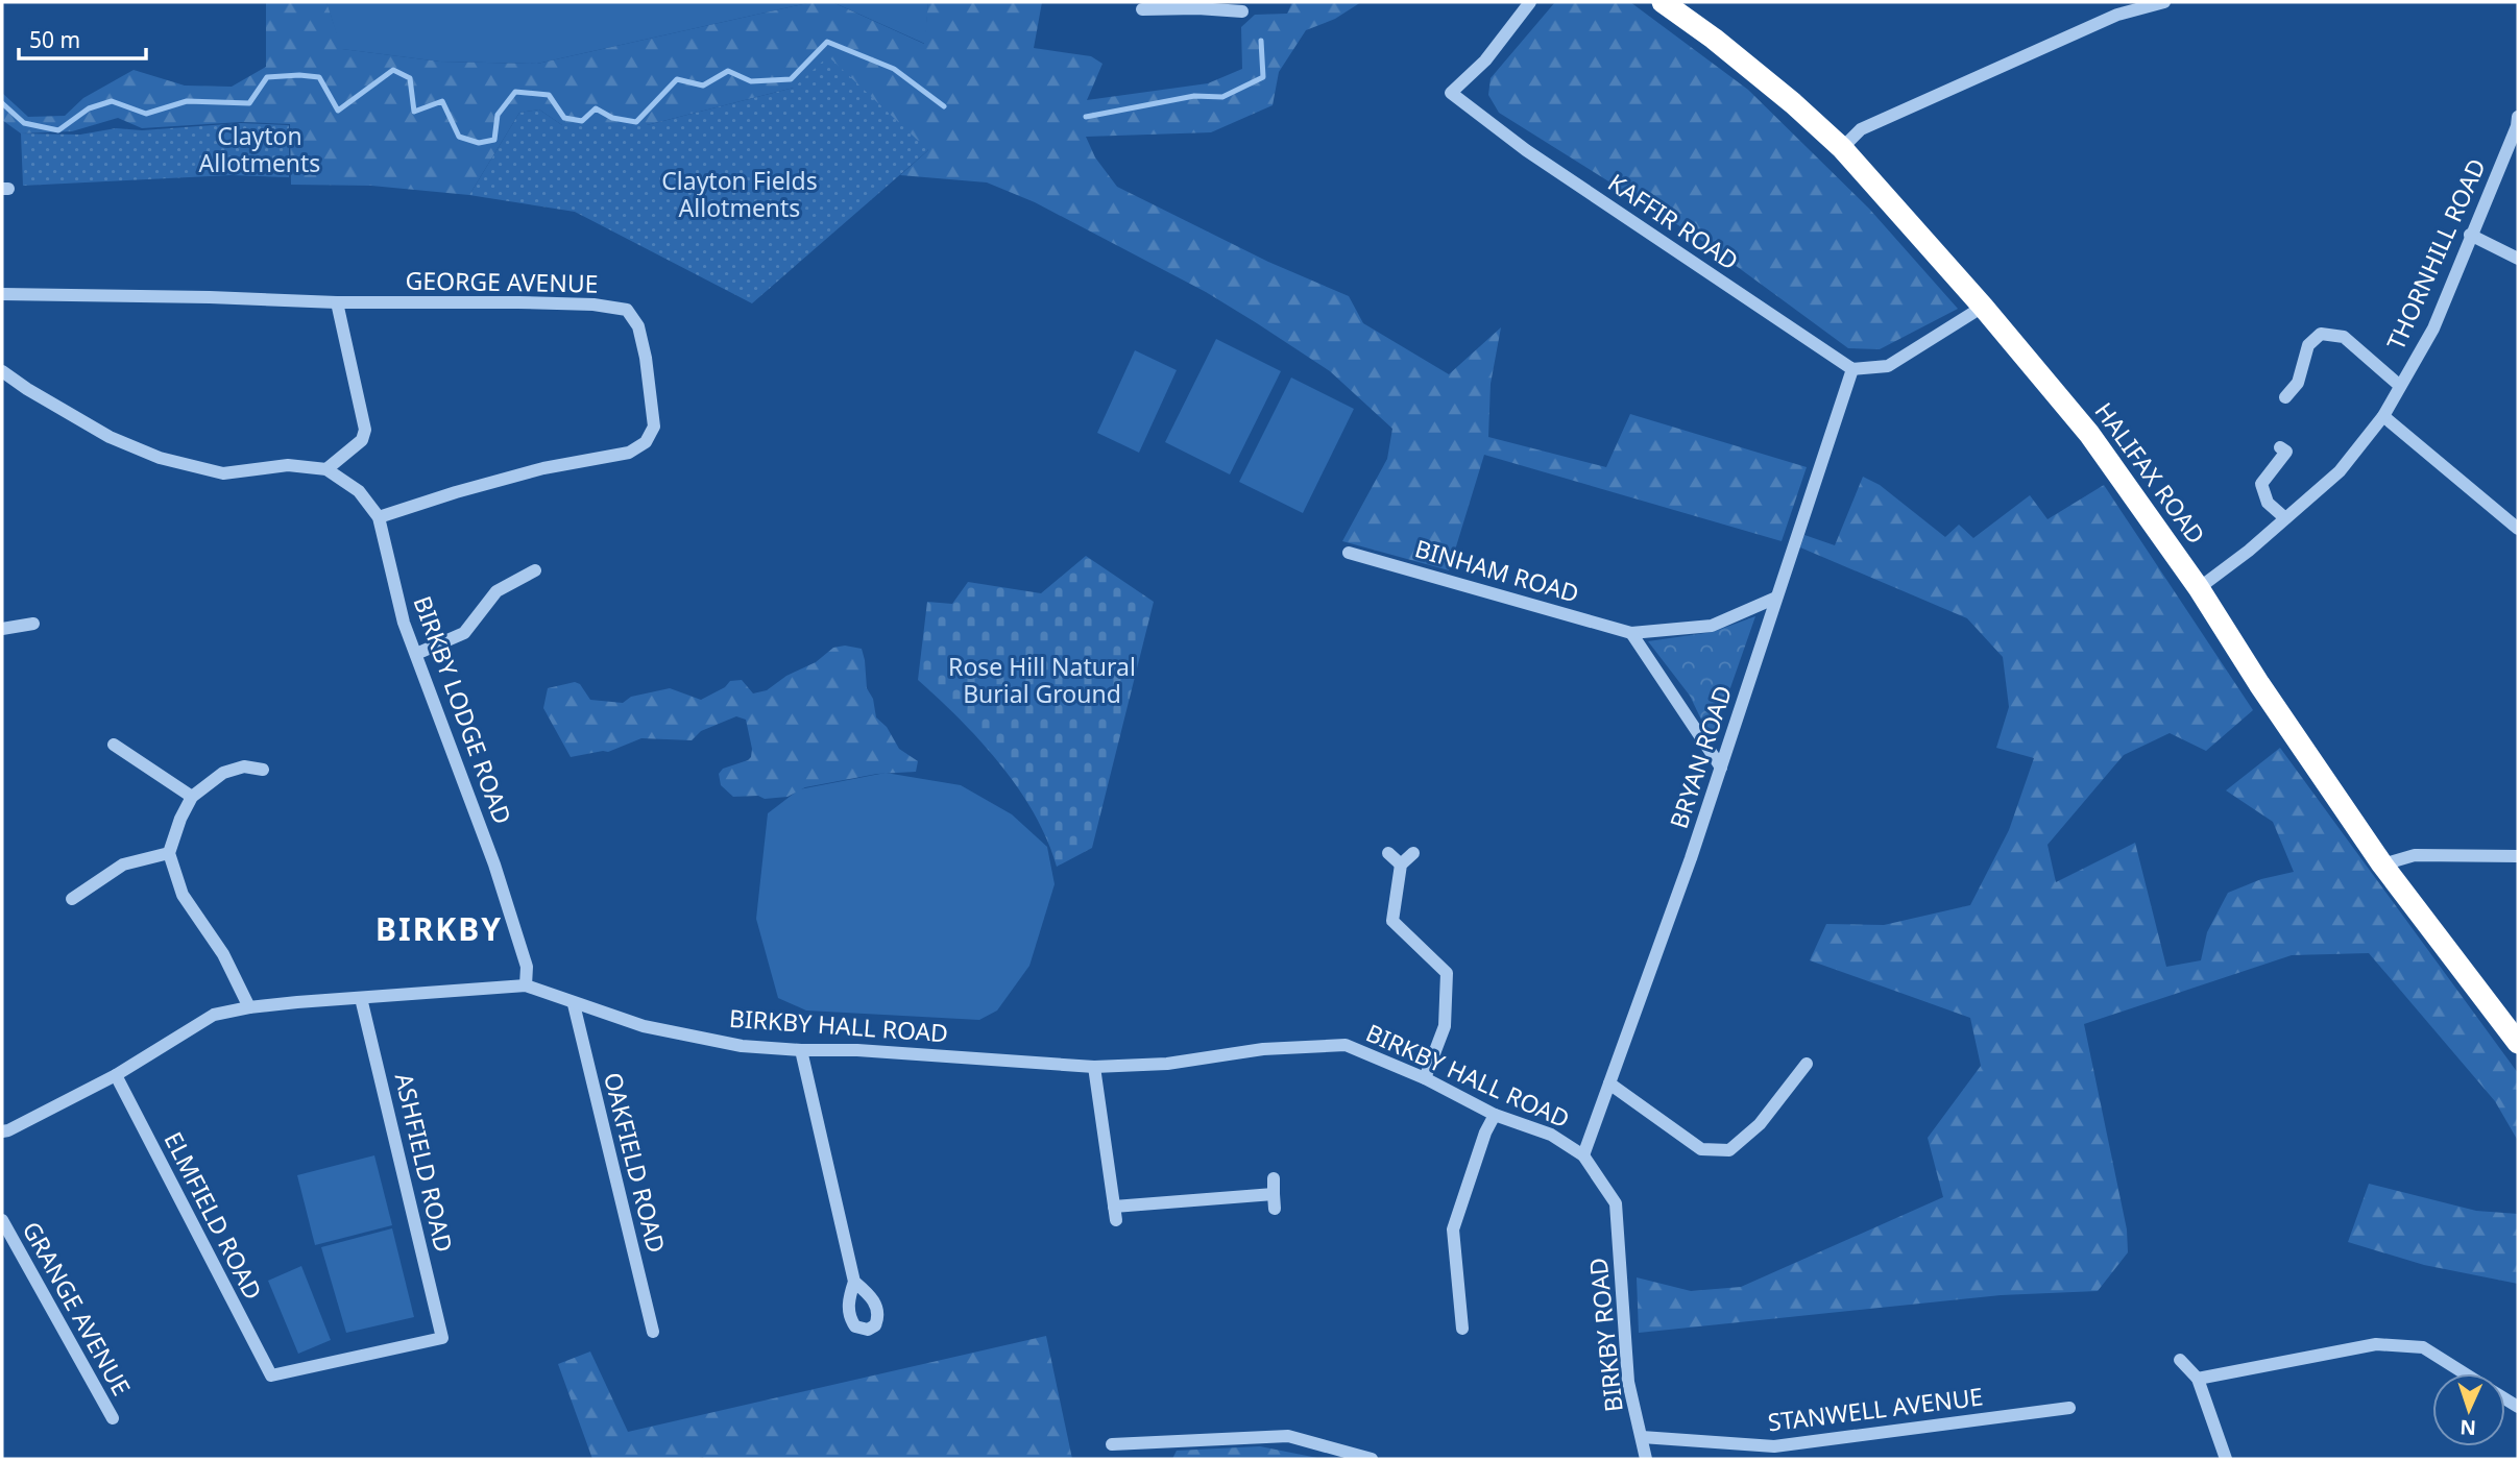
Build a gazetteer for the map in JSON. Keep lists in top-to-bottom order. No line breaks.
{"streets":{"highway":["HALIFAX ROAD"],"street":["KAFFIR ROAD","THORNHILL ROAD","GEORGE AVENUE","BINHAM ROAD","BIRKBY LODGE ROAD","BRYAN ROAD","BIRKBY HALL ROAD","ASHFIELD ROAD","OAKFIELD ROAD","ELMFIELD ROAD","GRANGE AVENUE","BIRKBY ROAD","STANWELL AVENUE"]},"crossings":[["KAFFIR ROAD","BRYAN ROAD"],["THORNHILL ROAD","HALIFAX ROAD"],["GEORGE AVENUE","BIRKBY LODGE ROAD"],["BINHAM ROAD","BRYAN ROAD"],["BIRKBY LODGE ROAD","BIRKBY HALL ROAD"],["BRYAN ROAD","BIRKBY HALL ROAD"],["BIRKBY HALL ROAD","ASHFIELD ROAD"],["BIRKBY HALL ROAD","OAKFIELD ROAD"],["BIRKBY HALL ROAD","ELMFIELD ROAD"],["BIRKBY HALL ROAD","BIRKBY ROAD"],["ASHFIELD ROAD","ELMFIELD ROAD"],["BIRKBY ROAD","STANWELL AVENUE"]],"districts":["BIRKBY"],"parks":["Clayton Allotments","Clayton Fields Allotments","Rose Hill Natural Burial Ground"],"scale_bar":"50 m","north":"bottom"}
